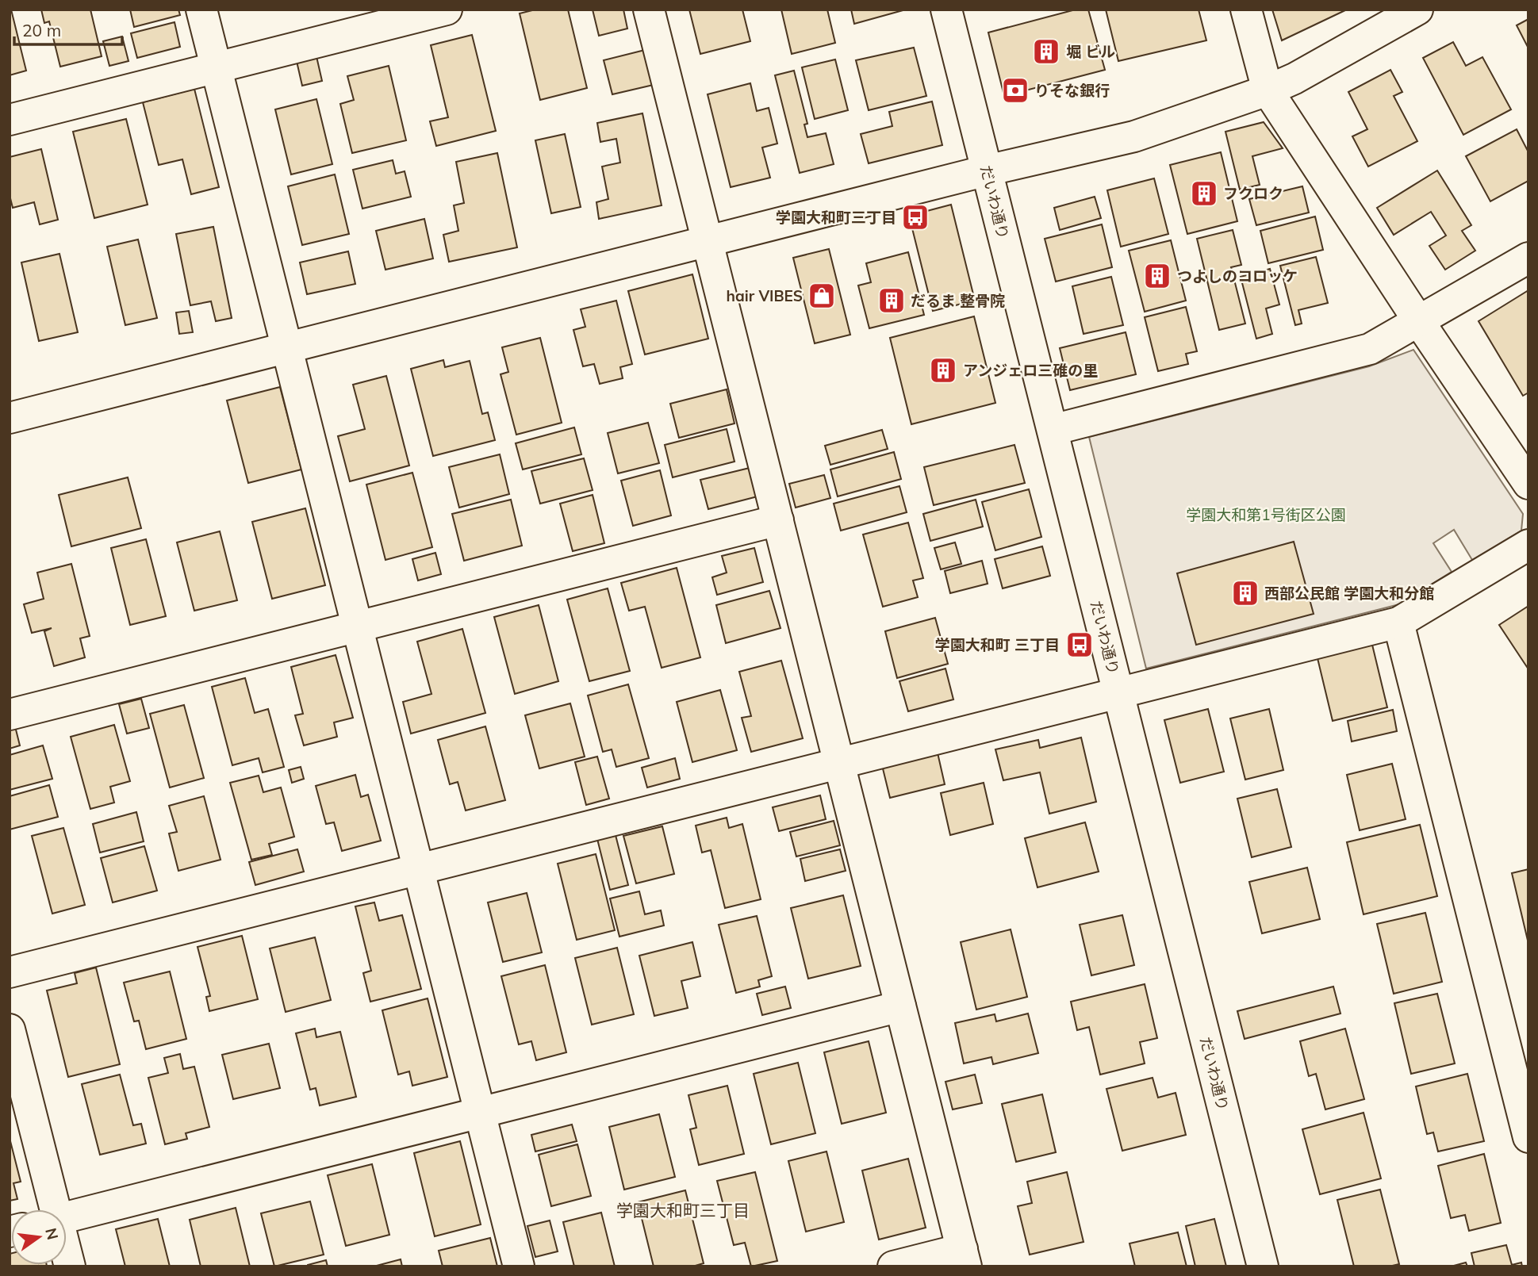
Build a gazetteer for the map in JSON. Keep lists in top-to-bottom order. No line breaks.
{"streets":{"street":["だいわ通り"]},"districts":["学園大和町三丁目"],"parks":["学園大和第1号街区公園"],"places":{"building":["堀 ビル","フクロク","つよしのコロッケ","だるま 整骨院","アンジェロ三碓の里","西部公民館 学園大和分館"],"bank":["りそな銀行"],"bus stop":["学園大和町三丁目","学園大和町 三丁目"],"shop":["hair VIBES"]},"scale_bar":"20 m","north":"right"}
